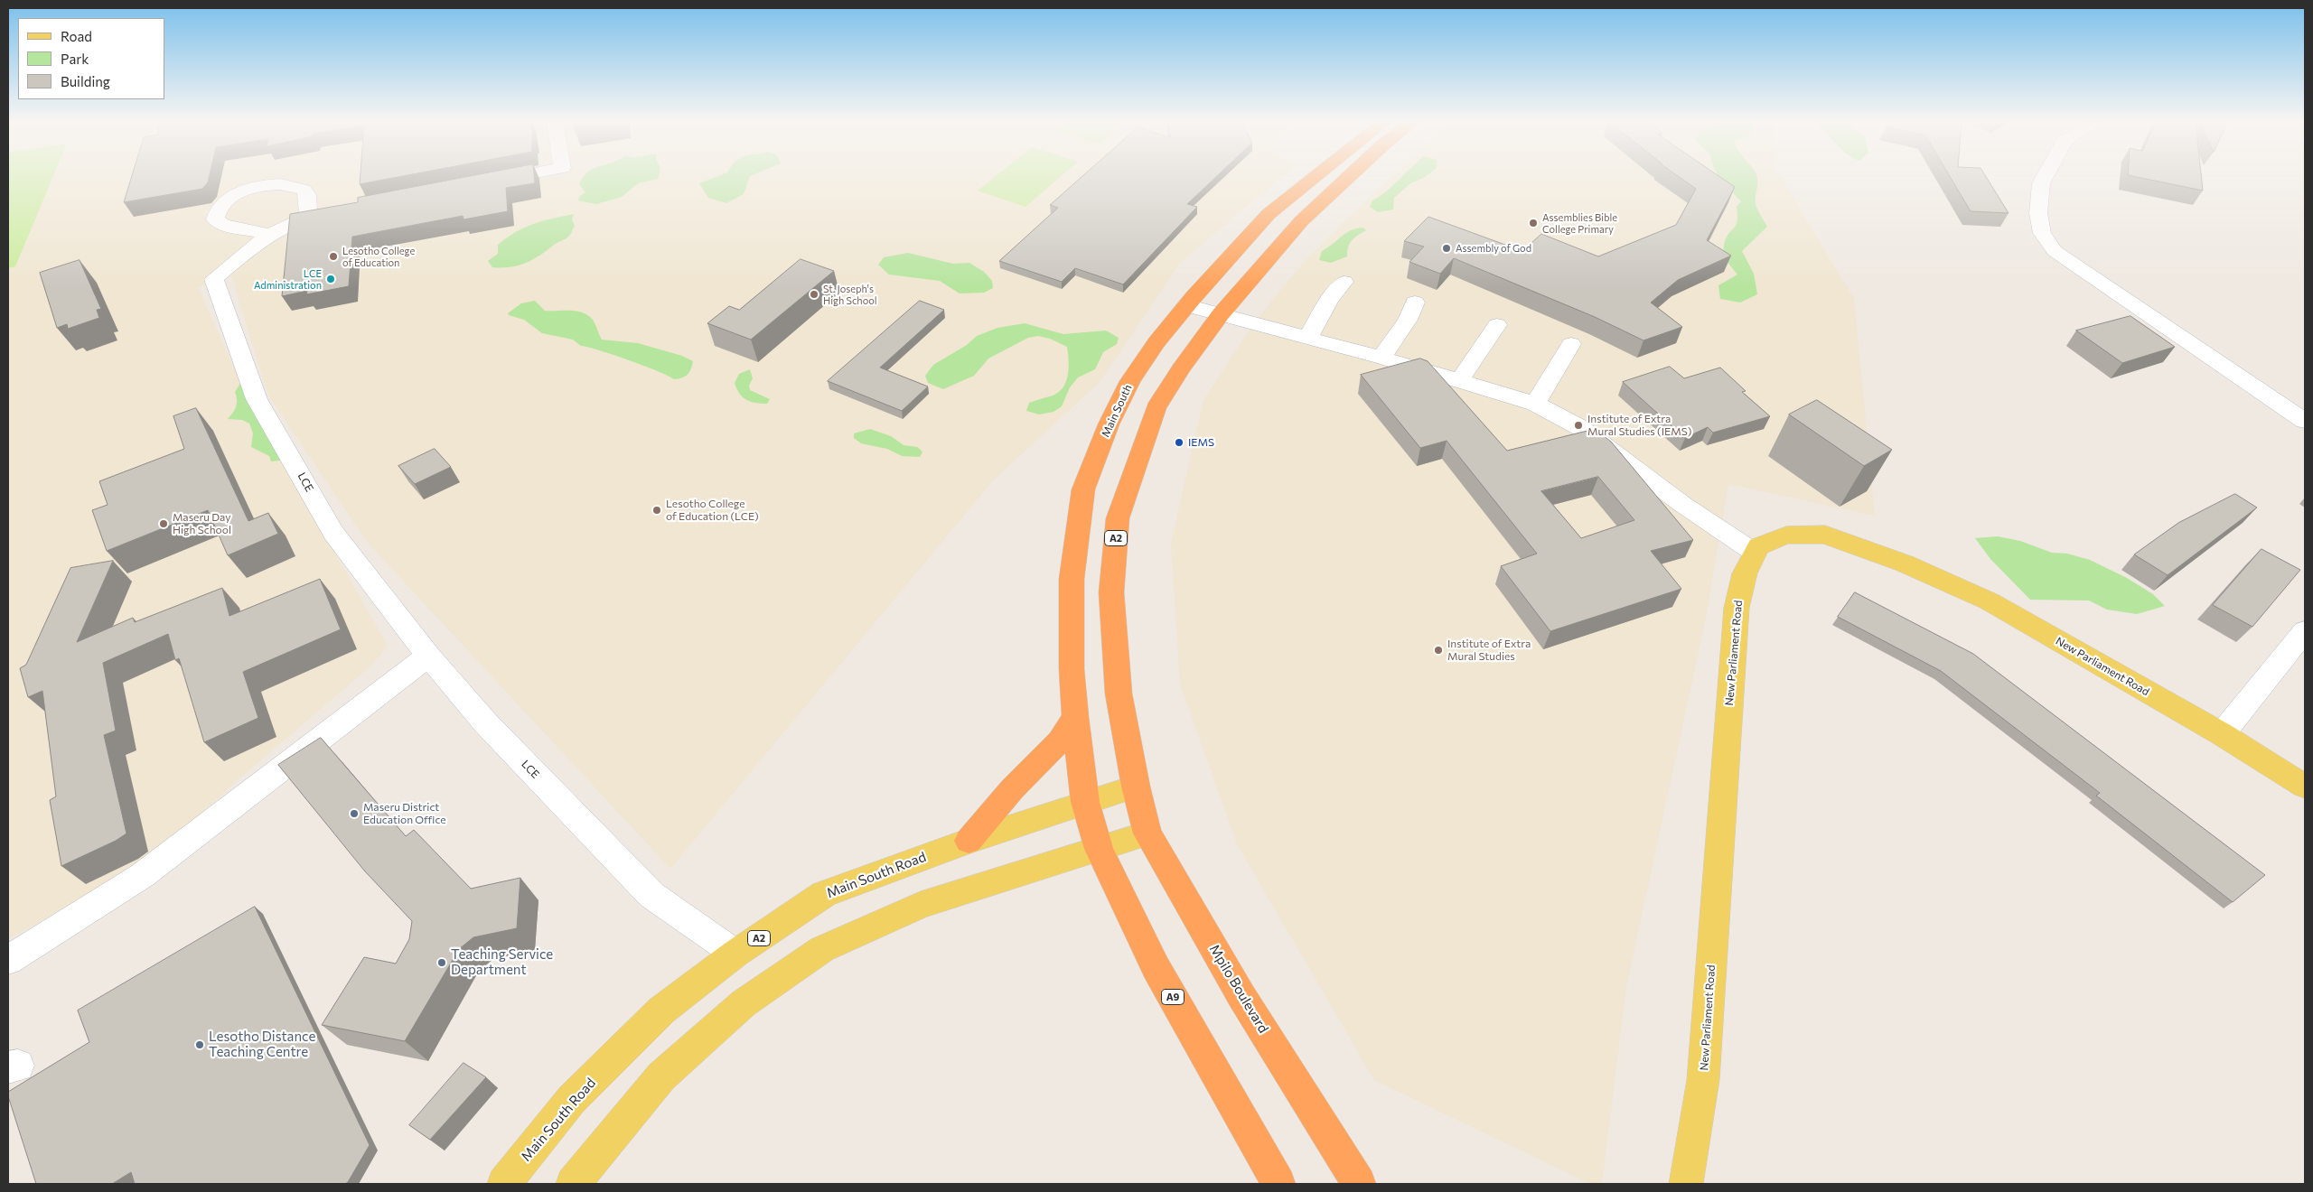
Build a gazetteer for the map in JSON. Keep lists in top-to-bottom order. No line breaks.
{"streets":{"highway":["Main South","A2","Mpilo Boulevard","A9"],"main road":["New Parliament Road","Main South Road"],"street":["LCE"]},"crossings":[["Main South","Main South Road"],["Main South","A9"],["LCE","Main South Road"],["A2","Main South Road"],["A2","Mpilo Boulevard"],["Main South Road","Mpilo Boulevard"],["Main South Road","A9"]],"places":["Assemblies Bible College Primary","Assembly of God","Lesotho College of Education","LCE Administration","St. Joseph's High School","Institute of Extra Mural Studies (IEMS)","IEMS","Lesotho College of Education (LCE)","Maseru Day High School","Institute of Extra Mural Studies","Maseru District Education Office","Teaching Service Department","Lesotho Distance Teaching Centre"],"legend":["Road","Park","Building"]}
